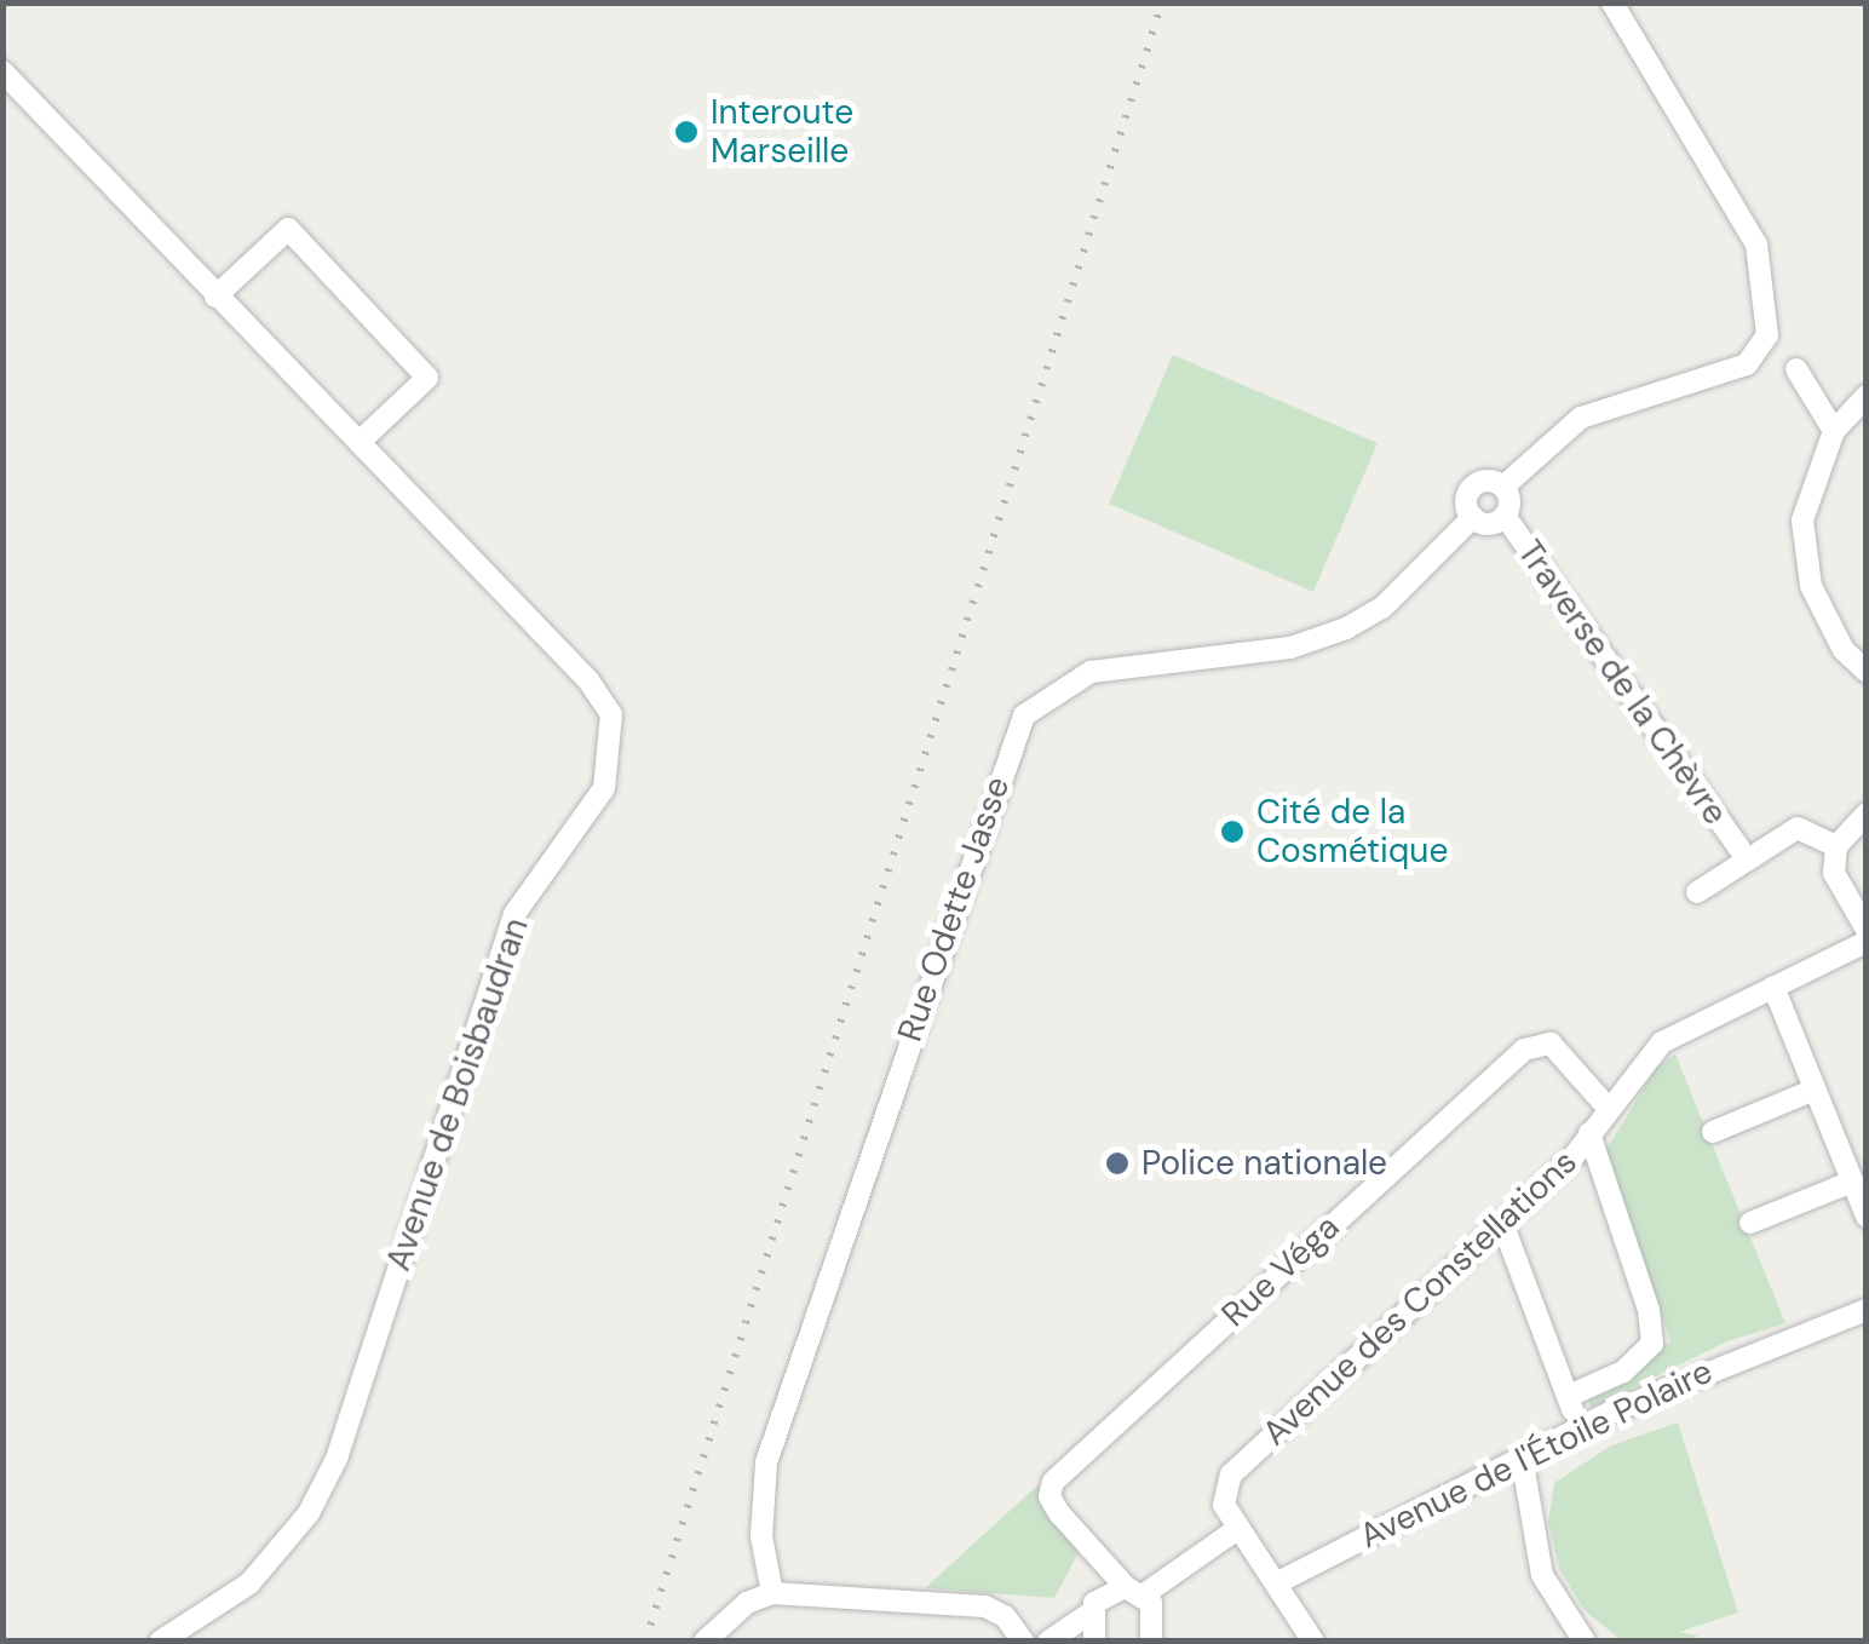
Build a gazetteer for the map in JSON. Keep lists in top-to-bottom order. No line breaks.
{"streets":{"street":["Traverse de la Chèvre","Rue Odette Jasse","Avenue de Boisbaudran","Rue Véga","Avenue des Constellations","Avenue de l'Étoile Polaire"]},"crossings":[["Traverse de la Chèvre","Rue Odette Jasse"],["Rue Véga","Avenue des Constellations"]],"places":["Interoute Marseille","Cité de la Cosmétique","Police nationale"]}
